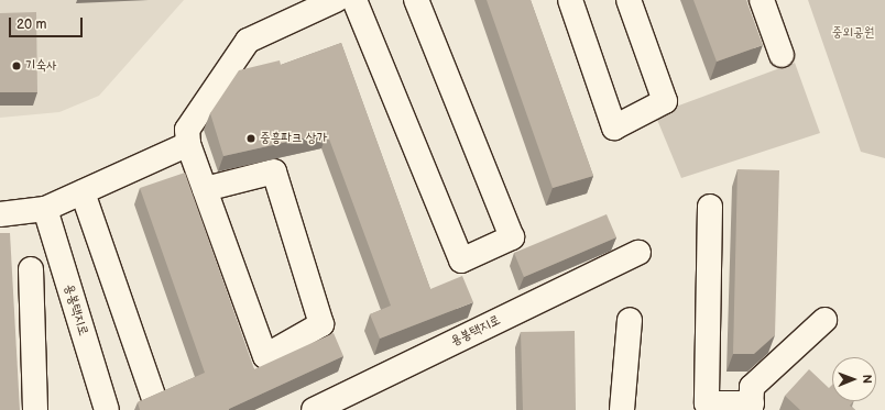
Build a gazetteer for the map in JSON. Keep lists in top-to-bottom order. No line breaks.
{"streets":{"street":["용봉택지로"]},"parks":["중외공원"],"places":["기숙사","중흥파크 상가"],"scale_bar":"20 m","north":"right"}
